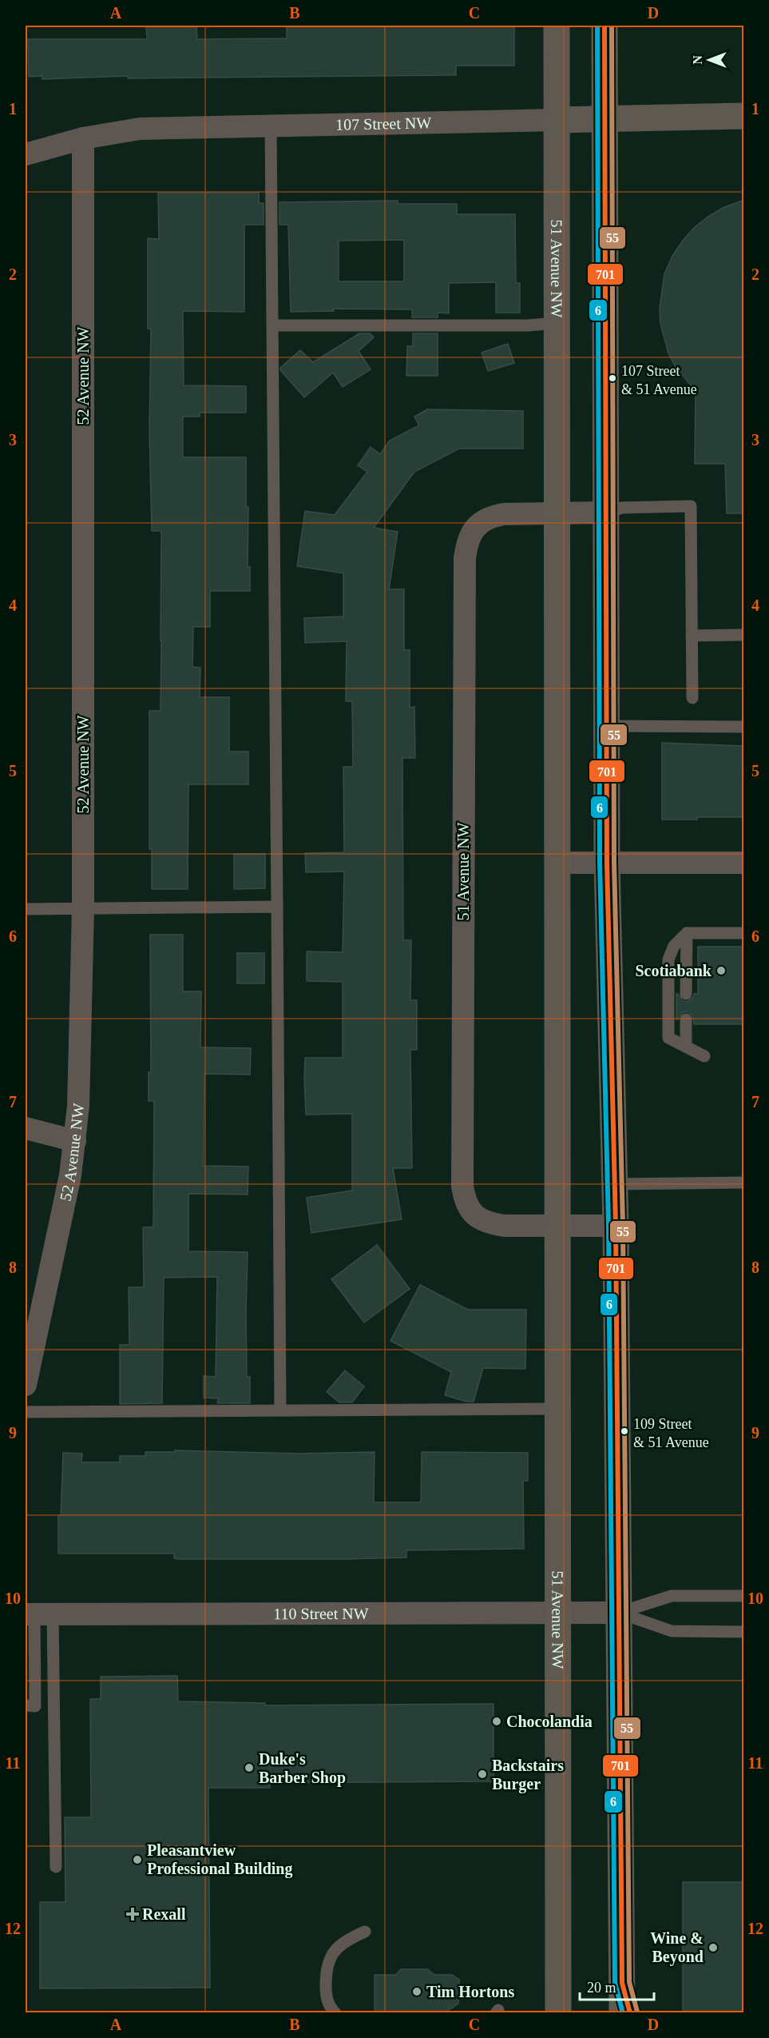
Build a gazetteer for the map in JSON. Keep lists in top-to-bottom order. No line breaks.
{"streets":{"main road":["107 Street NW","51 Avenue NW"],"street":["52 Avenue NW","110 Street NW"]},"crossings":[["107 Street NW","51 Avenue NW"],["107 Street NW","52 Avenue NW"],["51 Avenue NW","110 Street NW"]],"places":{"other":["107 Street & 51 Avenue","Scotiabank","109 Street & 51 Avenue","Chocolandia","Duke's Barber Shop","Backstairs Burger","Pleasantview Professional Building","Wine & Beyond","Tim Hortons"],"health":["Rexall"]},"lines":["transit line 701","transit line 6","transit line 55"],"scale_bar":"20 m","north":"left","grid":{"columns":["A","B","C","D"],"rows":["1","2","3","4","5","6","7","8","9","10","11","12"]}}
